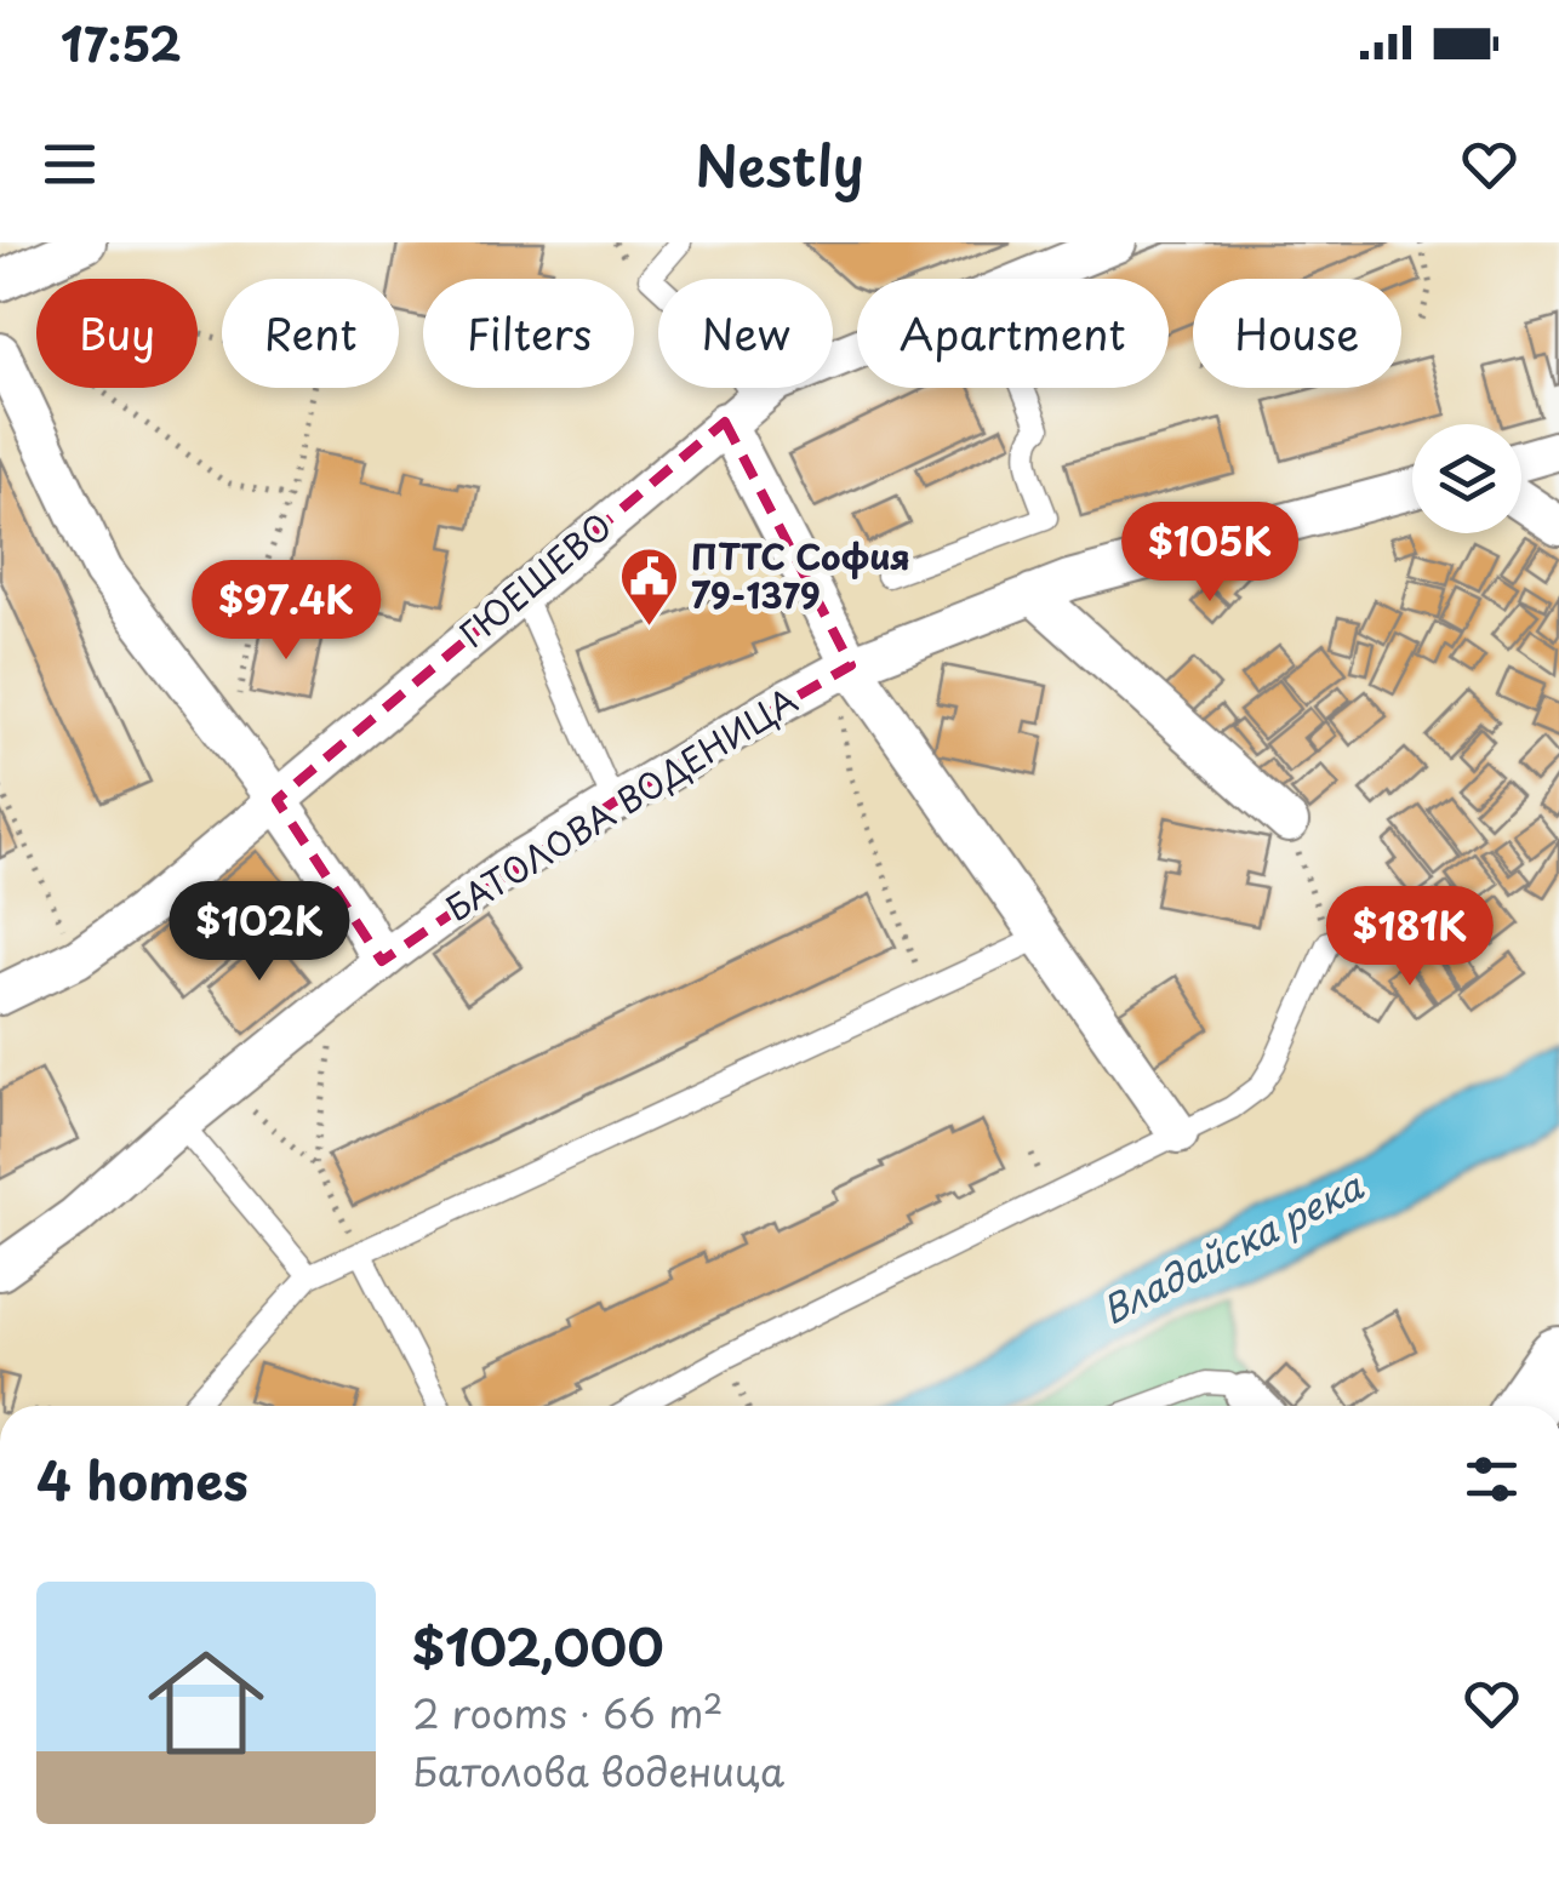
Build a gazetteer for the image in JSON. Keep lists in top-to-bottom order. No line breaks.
{"streets":{"street":["ГЮЕШЕВО","БАТОЛОВА ВОДЕНИЦА"]},"water":["Владайска река"],"places":{"public building":["ПТТС София 79-1379"]},"page":{"status":"17:52","header":"Nestly","chip":["Buy","Rent","Filters","New","Apartment","House"],"price":["$105K","$97.4K","$102K","$181K"],"heading":"4 homes","list":[{"name":"$102,000","note":"2 rooms · 66 m² · Батолова воденица"}]}}
